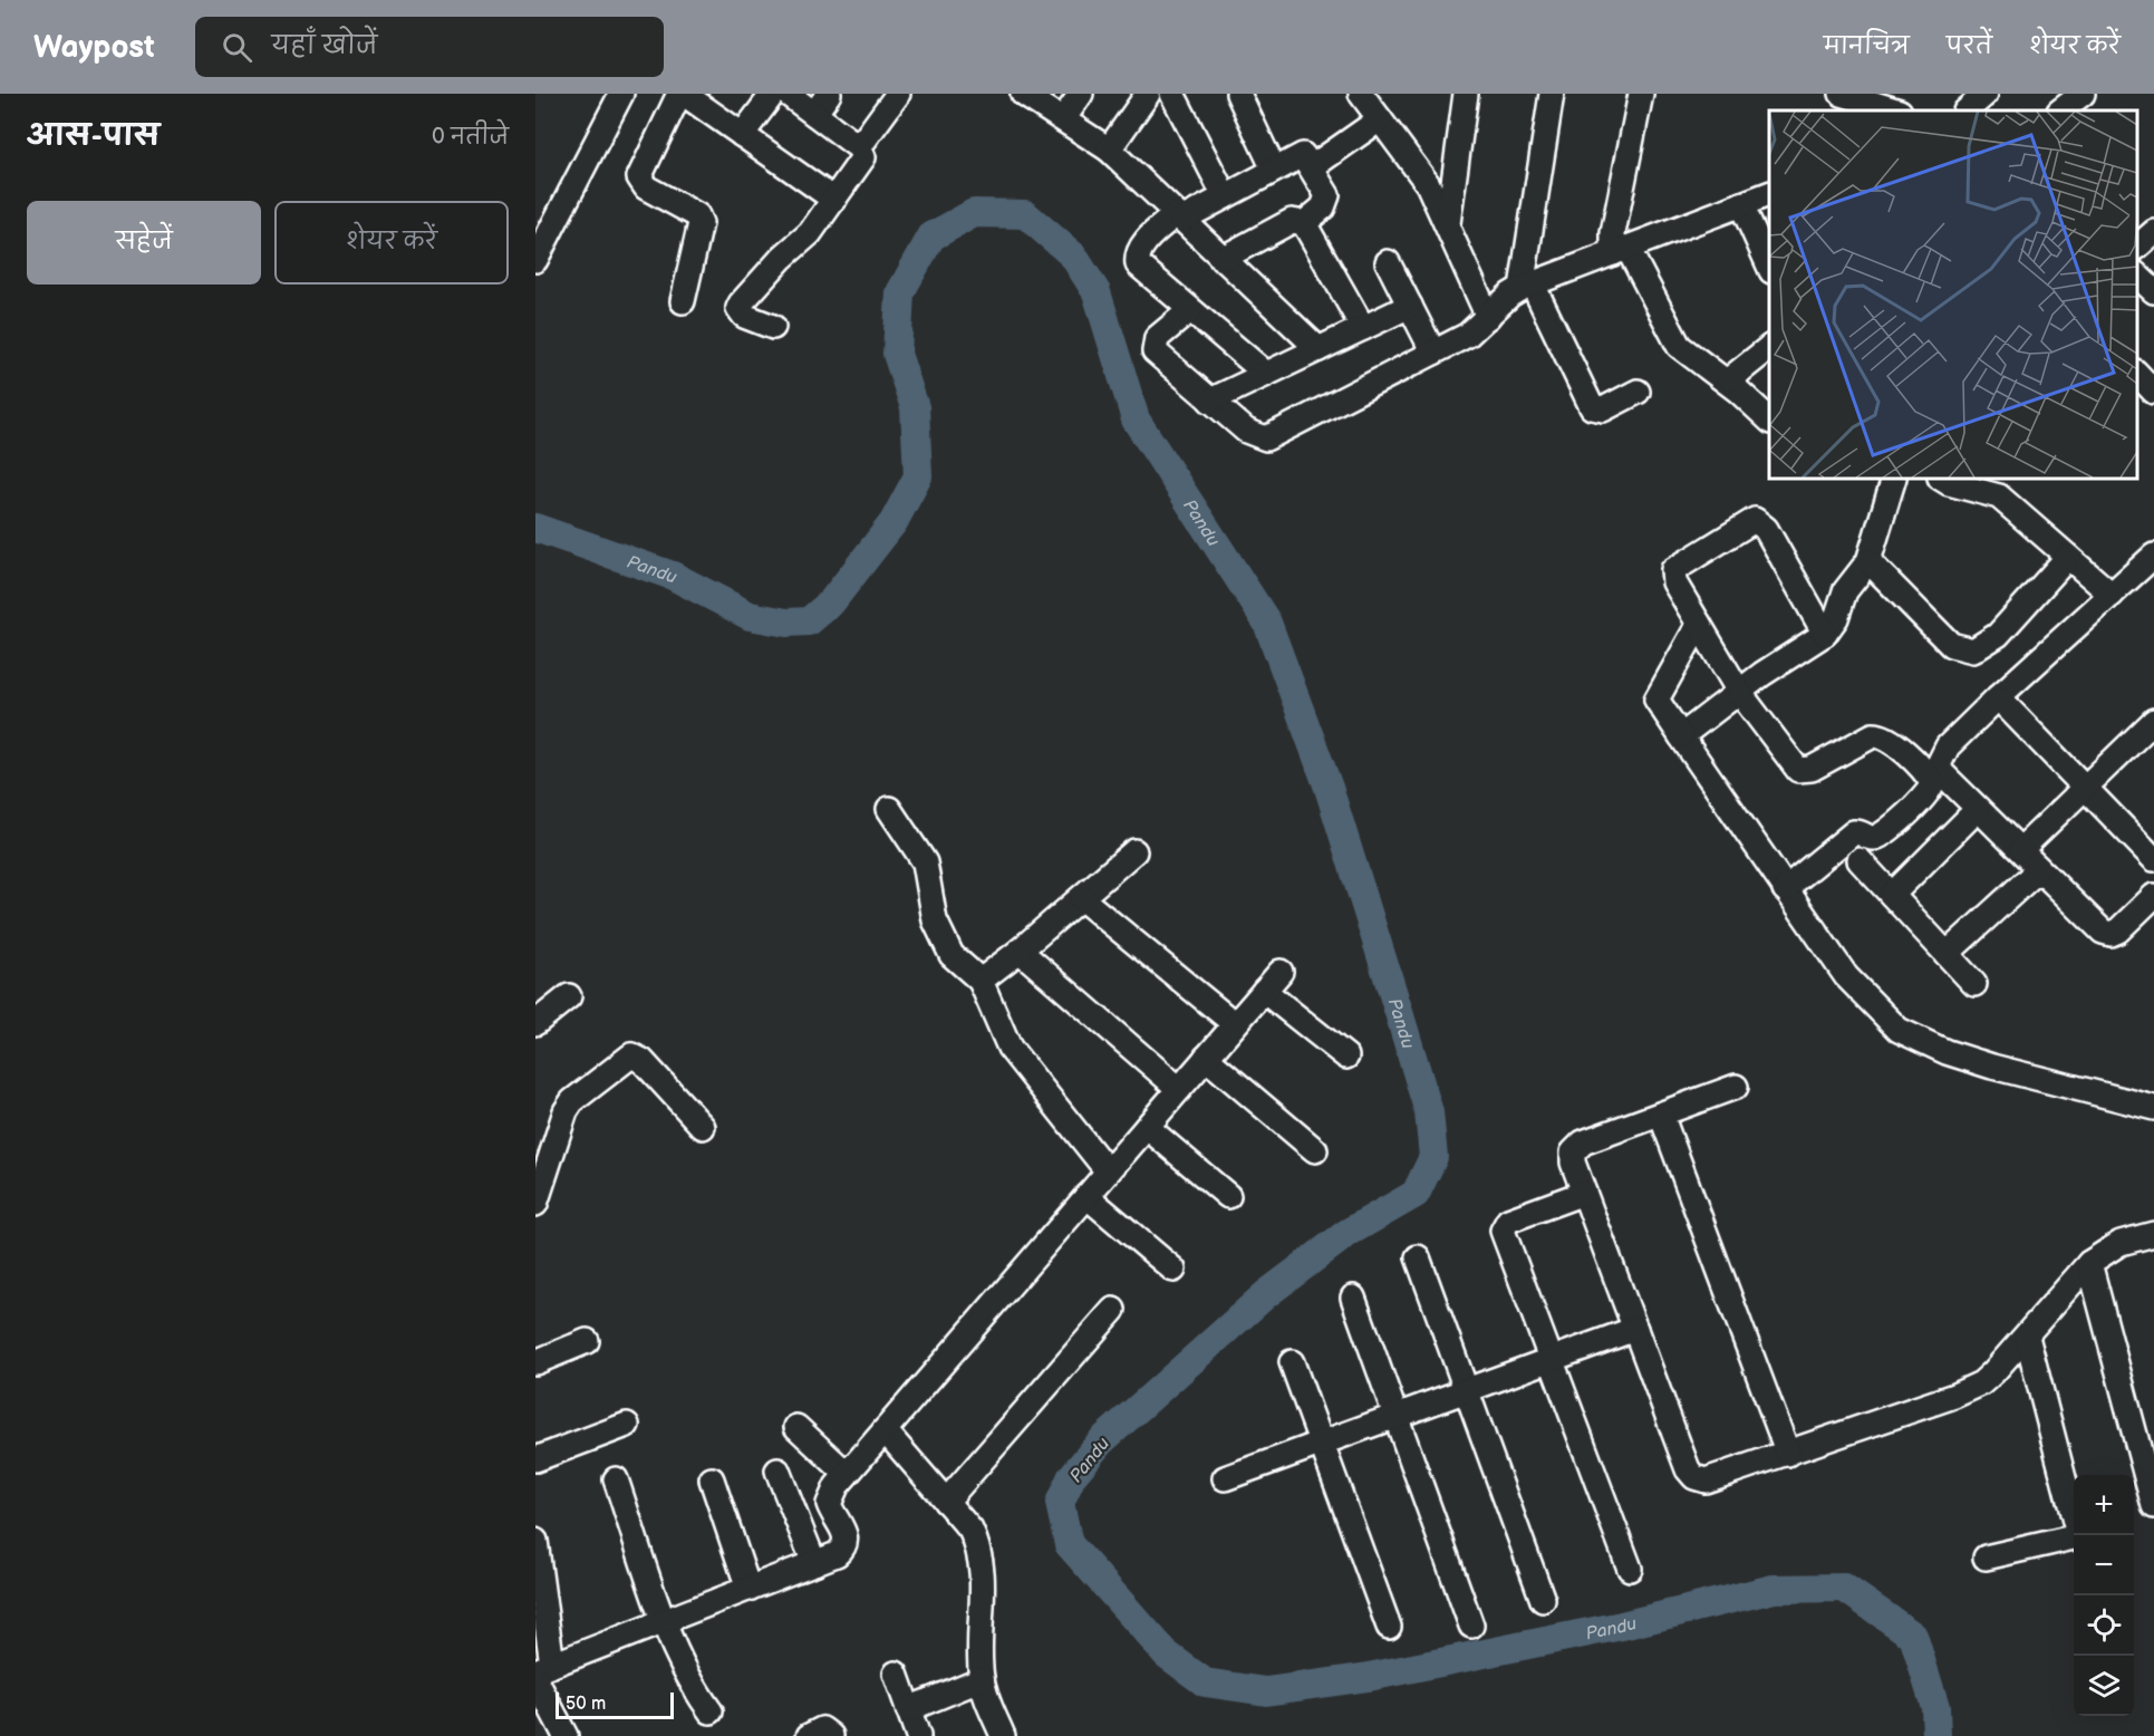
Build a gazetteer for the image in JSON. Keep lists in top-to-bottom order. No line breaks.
{"water":["Pandu"],"scale_bar":"50 m","page":{"header":"Waypost","search":"यहाँ खोजें","nav":["मानचित्र","परतें","शेयर करें"],"heading":["आस-पास","0 नतीजे"],"buttons":["सहेजें","शेयर करें"],"map_buttons":["+","−"],"scale":"50 m"}}
